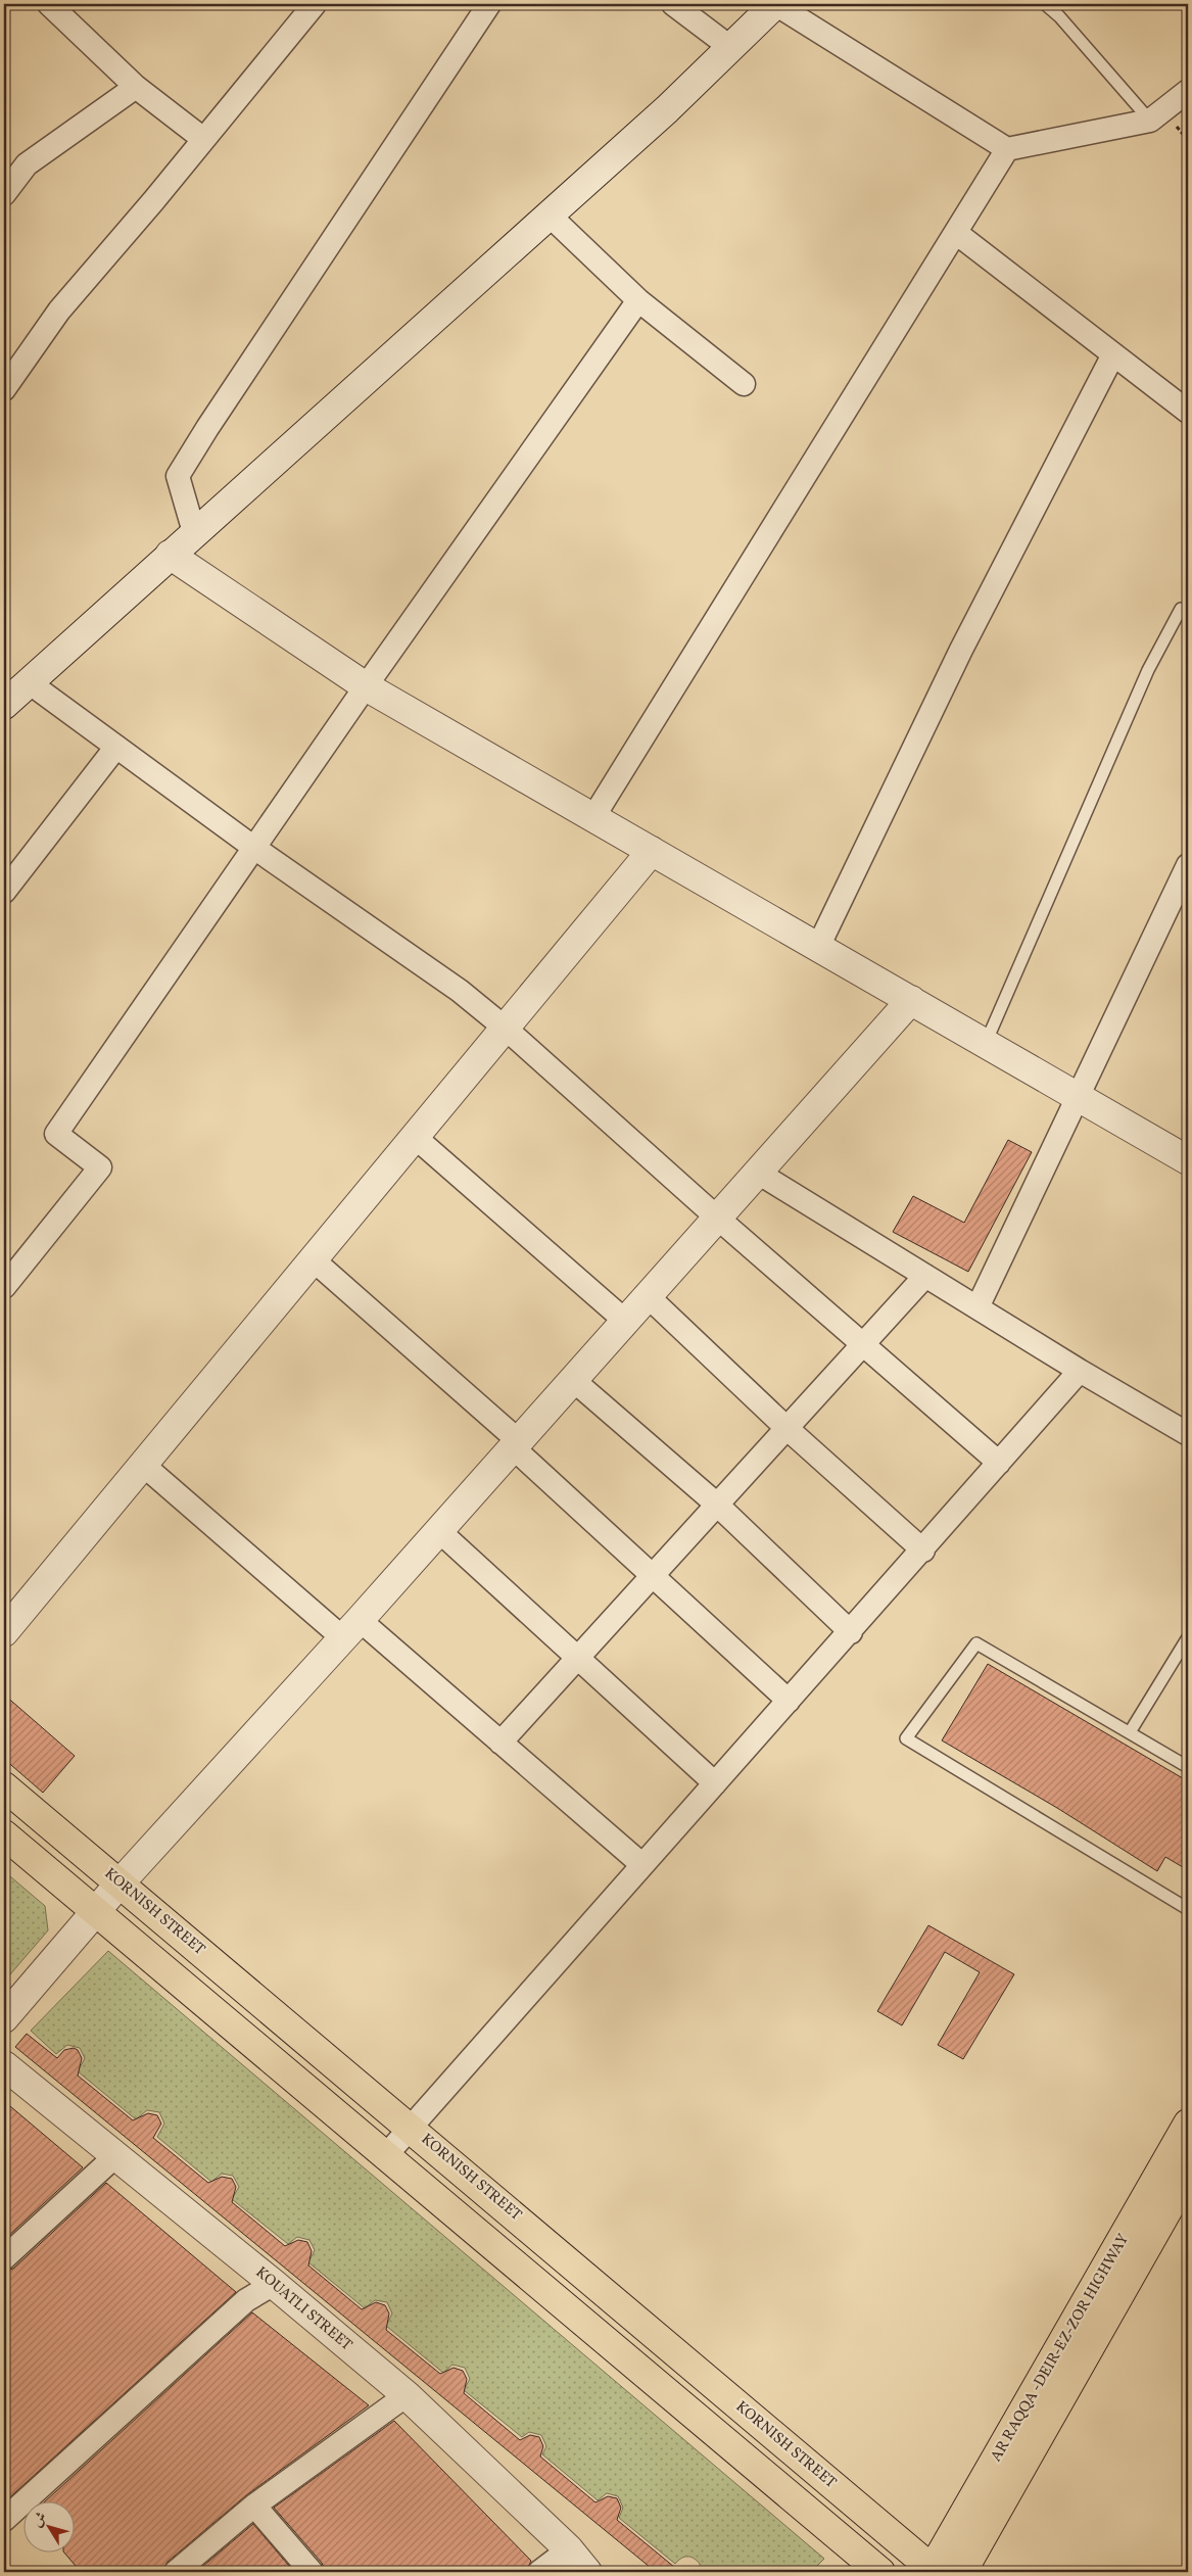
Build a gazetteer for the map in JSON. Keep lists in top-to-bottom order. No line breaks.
{"streets":{"main road":["KORNISH STREET","AR RAQQA -DEIR-EZ-ZOR HIGHWAY"],"street":["KOUATLI STREET"]},"crossings":[["KORNISH STREET","AR RAQQA -DEIR-EZ-ZOR HIGHWAY"]],"north":"top left"}
